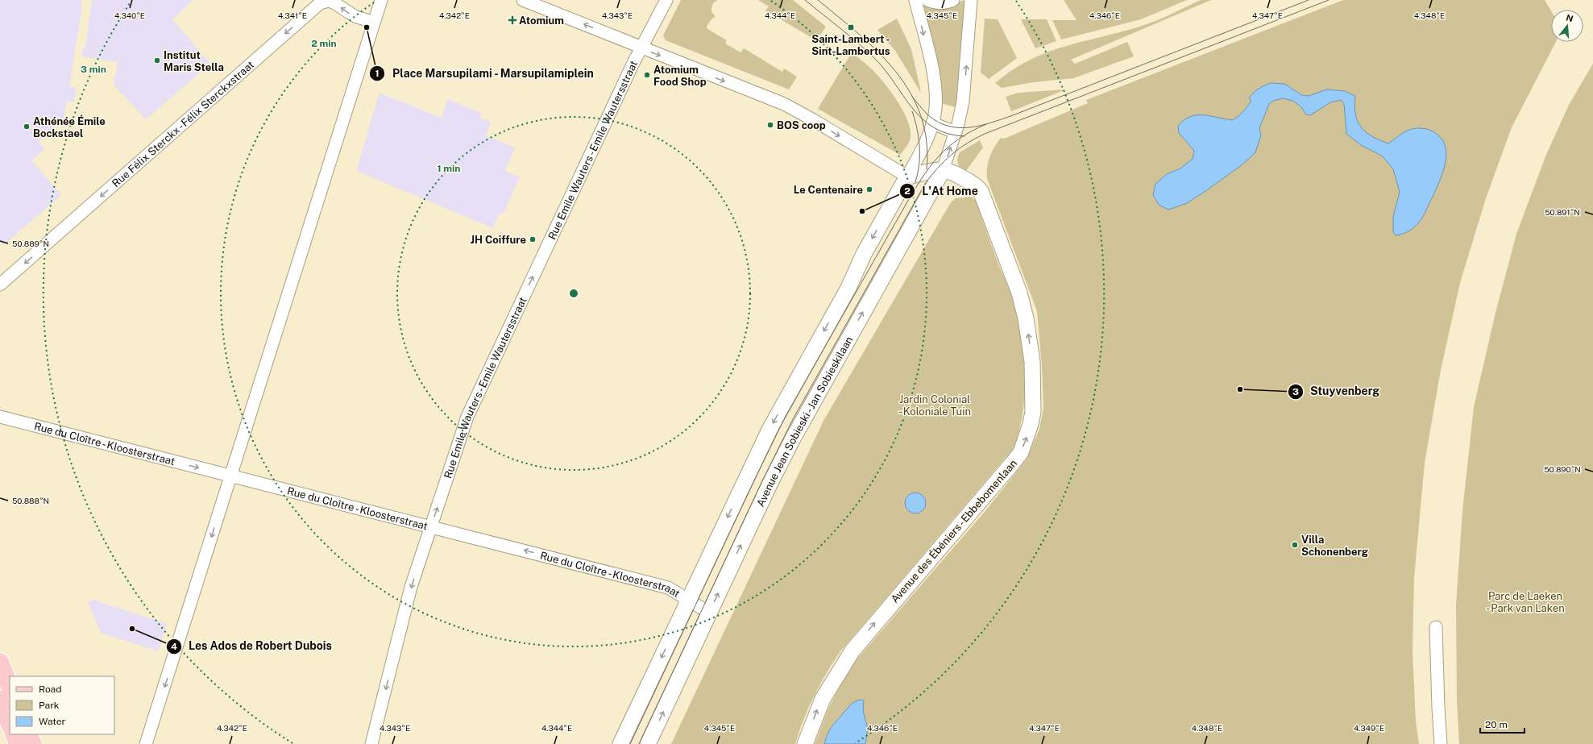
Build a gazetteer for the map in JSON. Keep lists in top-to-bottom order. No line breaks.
{"streets":{"street":["Rue Félix Sterckx - Félix Sterckxstraat","Rue Emile Wauters - Emile Wautersstraat","Avenue Jean Sobieski - Jan Sobieskilaan","Rue du Cloître - Kloosterstraat","Avenue des Ébéniers - Ebbebomenlaan"]},"crossings":[["Rue Emile Wauters - Emile Wautersstraat","Rue du Cloître - Kloosterstraat"],["Avenue Jean Sobieski - Jan Sobieskilaan","Rue du Cloître - Kloosterstraat"],["Avenue Jean Sobieski - Jan Sobieskilaan","Avenue des Ébéniers - Ebbebomenlaan"]],"one_way":["Rue Félix Sterckx - Félix Sterckxstraat","Avenue des Ébéniers - Ebbebomenlaan"],"parks":["Jardin Colonial - Koloniale Tuin","Parc de Laeken - Park van Laken"],"places":{"health":["Atomium"],"other":["Place Marsupilami - Marsupilamiplein","Institut Maris Stella","Atomium Food Shop","BOS coop","Athénée Émile Bockstael","Le Centenaire","L'At Home","JH Coiffure","Stuyvenberg","Villa Schonenberg","Les Ados de Robert Dubois"],"transit":["Saint-Lambert - Sint-Lambertus"]},"legend":["Road","Park","Water"],"scale_bar":"20 m","north":"top","coordinates":["4.340°E","4.341°E","4.342°E","4.343°E","4.344°E","4.345°E","4.346°E","4.347°E","4.348°E","50.891°N","50.889°N","50.890°N","50.888°N","4.349°E"],"rings":["2 min","3 min","1 min"]}
